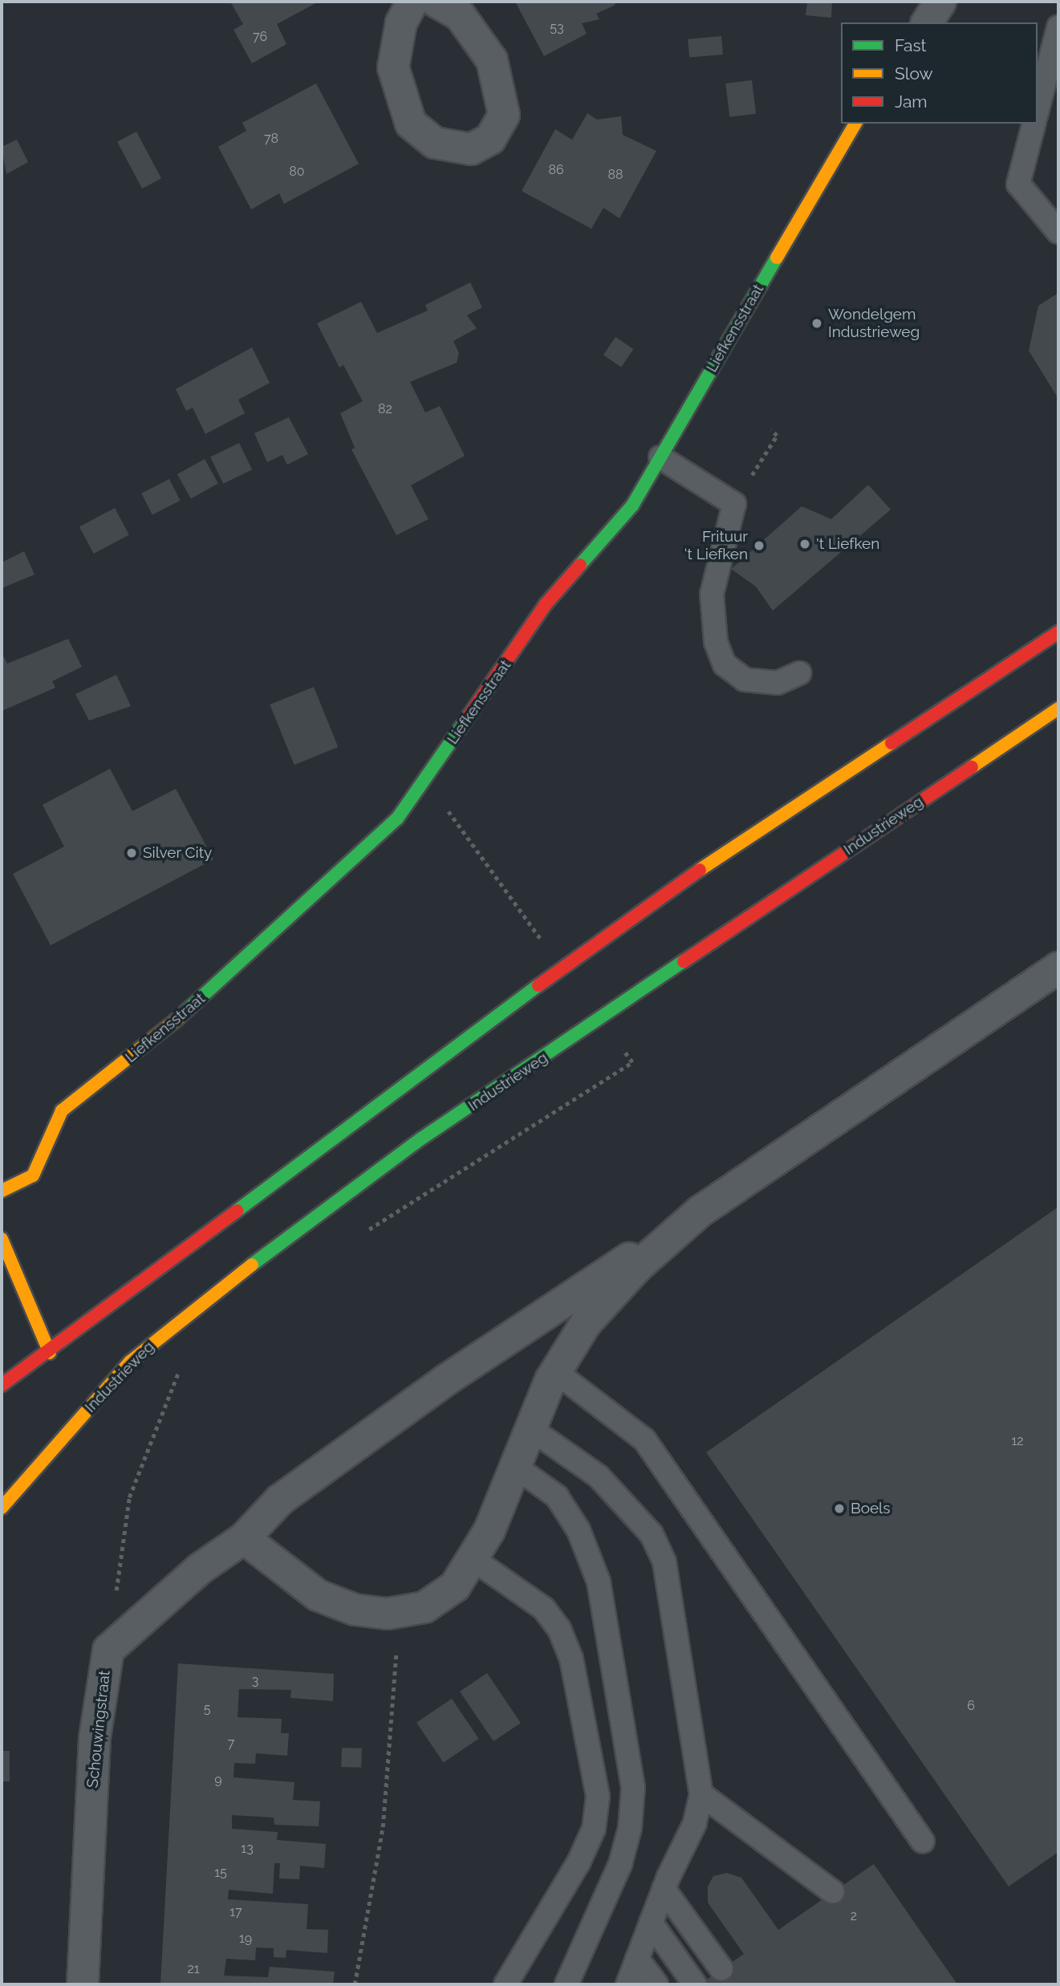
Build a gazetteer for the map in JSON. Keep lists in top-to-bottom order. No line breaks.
{"streets":{"main road":["Liefkensstraat","Industrieweg"],"street":["Schouwingstraat"]},"places":["Wondelgem Industrieweg","'t Liefken","Frituur ‘t Liefken","Silver City","Boels"],"house_numbers":["53","76","78","86","80","88","82","12","3","6","5","7","9","13","15","17","2","19","21"],"legend":["Fast","Slow","Jam"]}
